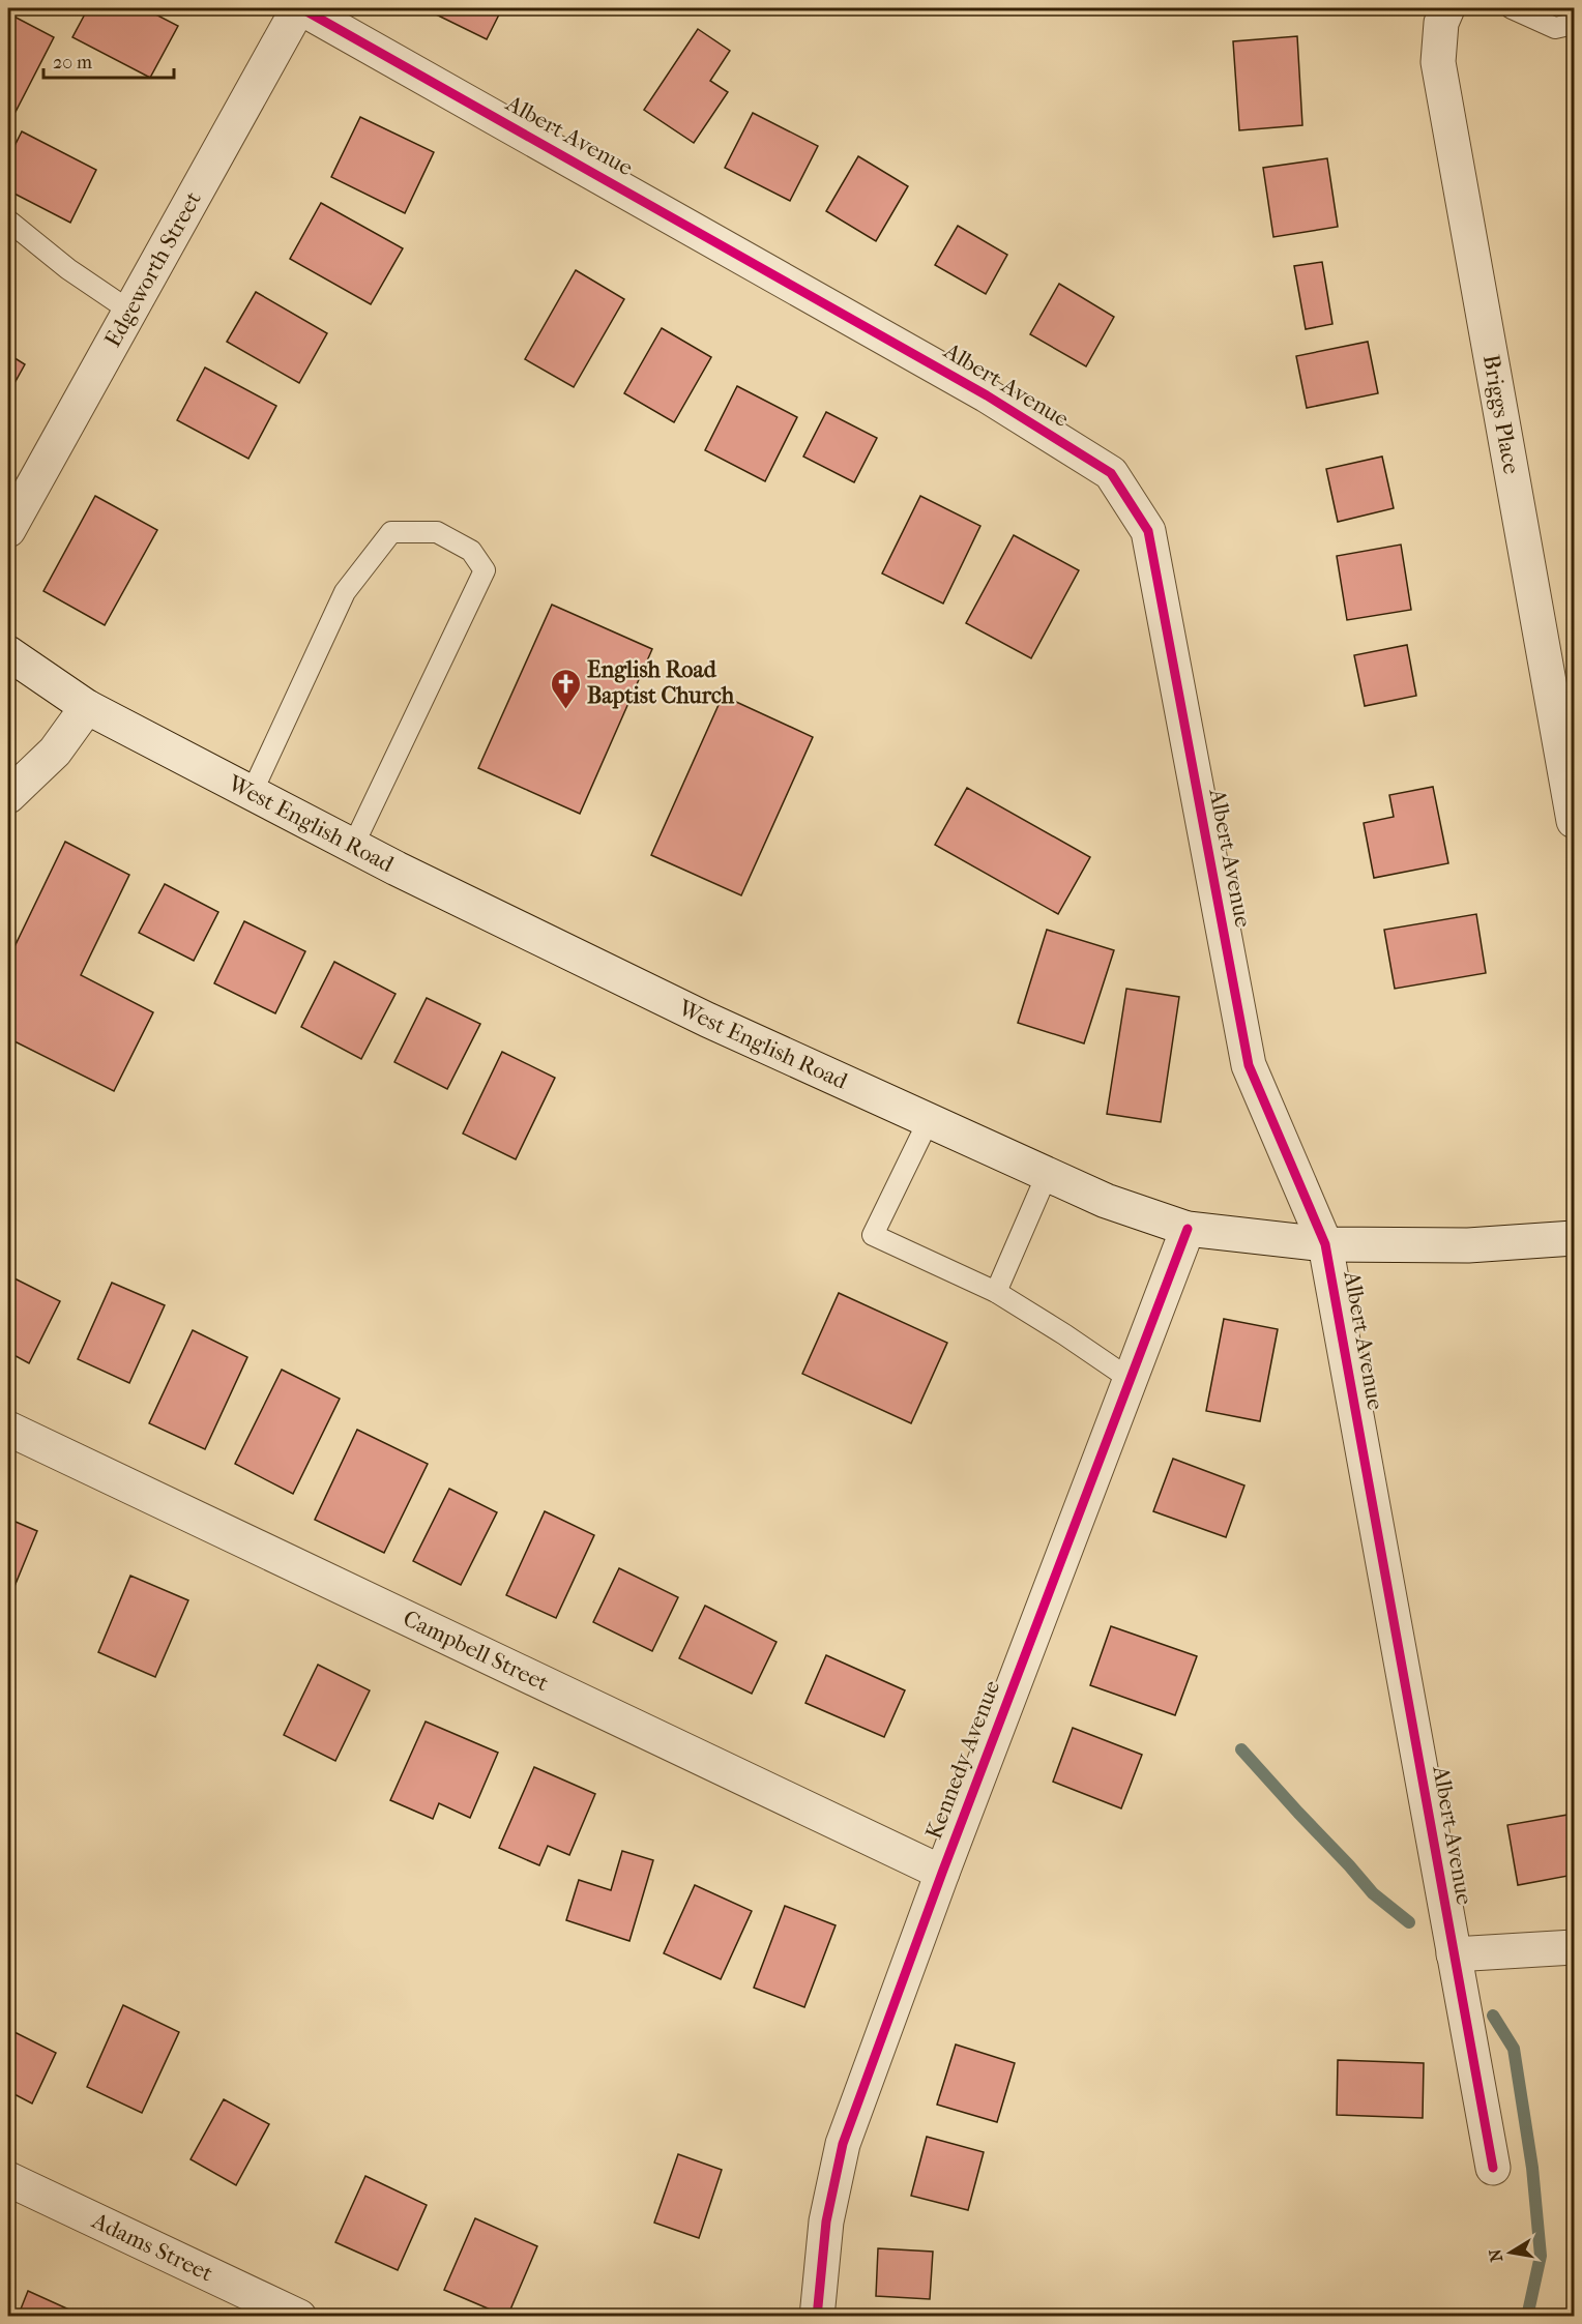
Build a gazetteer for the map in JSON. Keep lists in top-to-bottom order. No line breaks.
{"streets":{"street":["Albert Avenue","Edgeworth Street","Briggs Place","West English Road","Campbell Street","Kennedy Avenue","Adams Street"]},"crossings":[["Albert Avenue","Edgeworth Street"],["Albert Avenue","West English Road"],["West English Road","Kennedy Avenue"],["Campbell Street","Kennedy Avenue"]],"places":{"church":["English Road Baptist Church"]},"scale_bar":"20 m","north":"left"}
